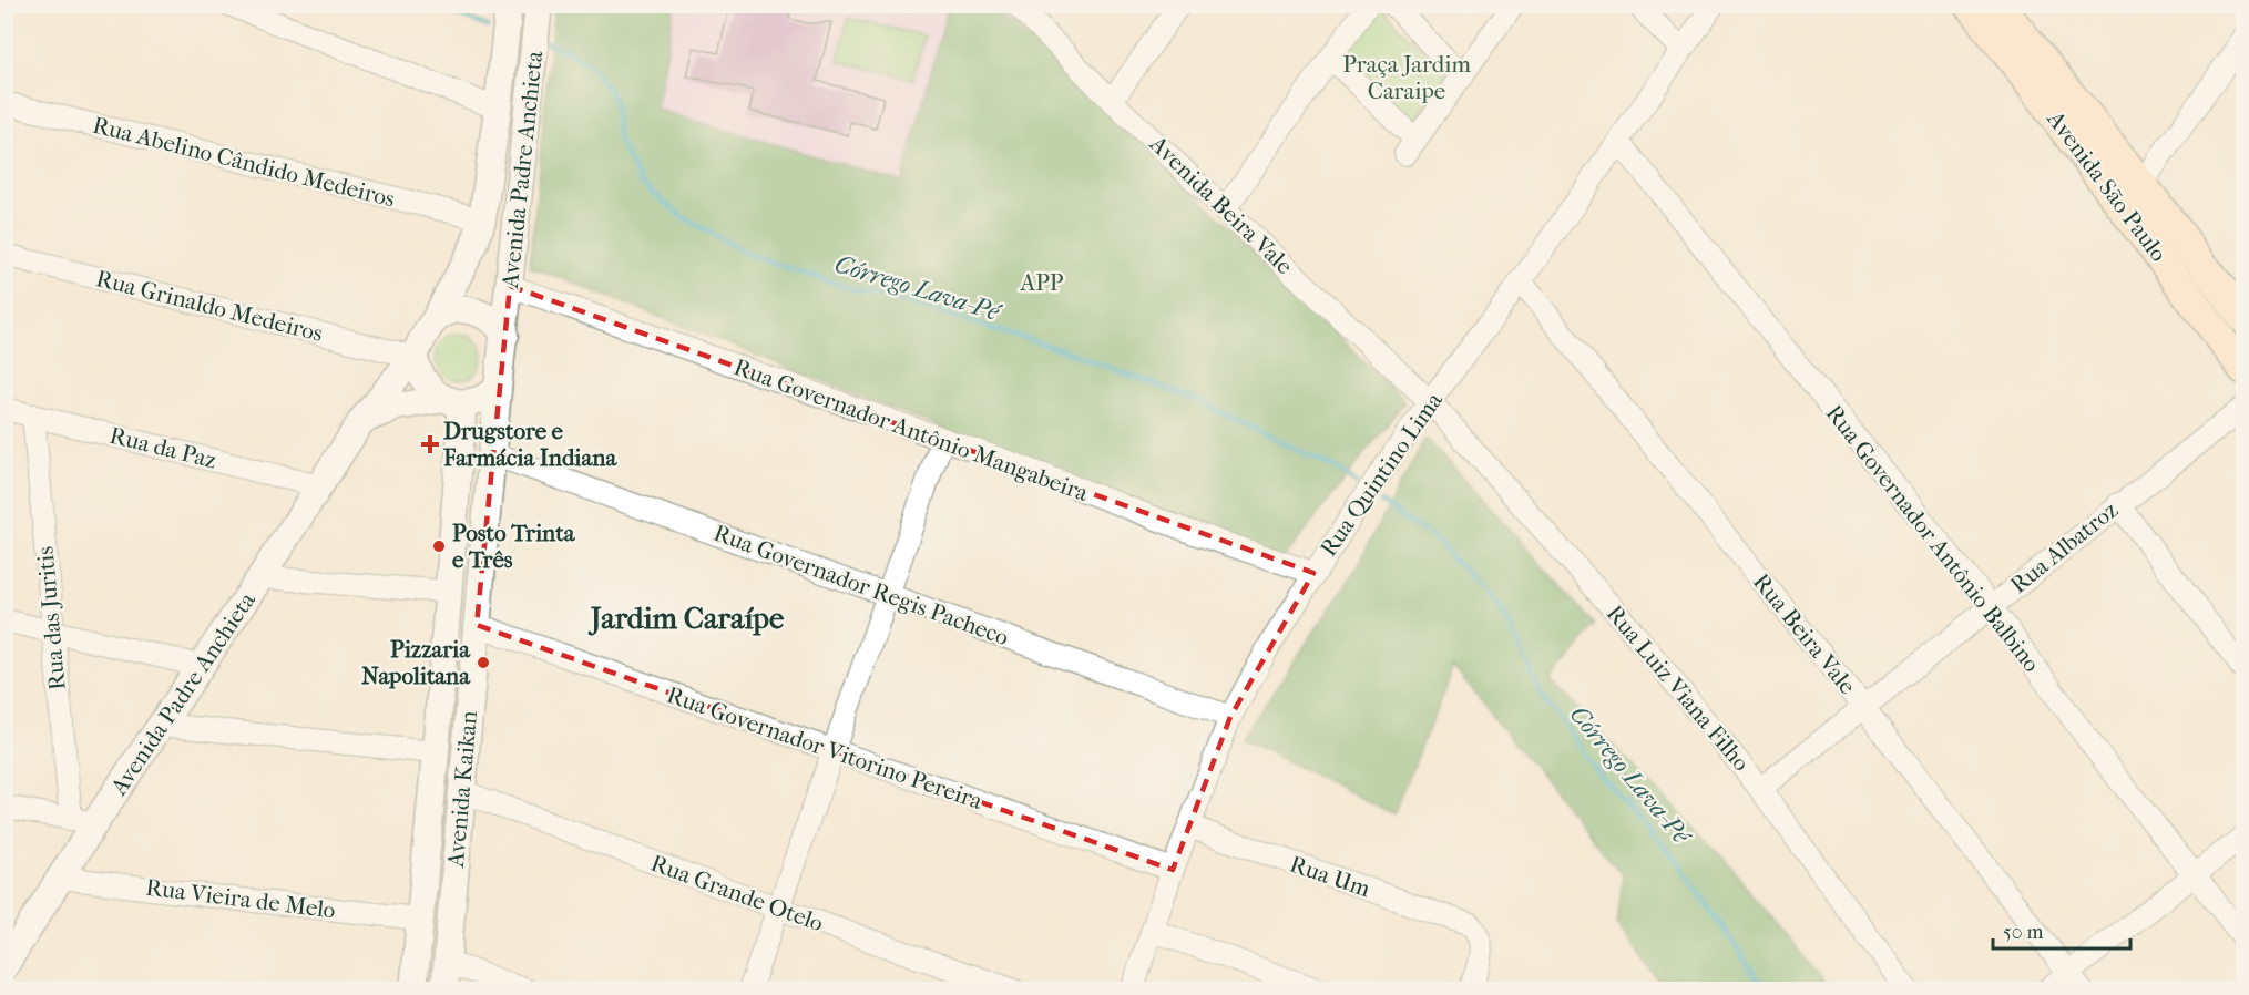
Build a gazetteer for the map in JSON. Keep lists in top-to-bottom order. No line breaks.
{"streets":{"main road":["Avenida São Paulo"],"street":["Rua Abelino Cândido Medeiros","Avenida Padre Anchieta","Avenida Beira Vale","Rua Grinaldo Medeiros","Rua Governador Antônio Mangabeira","Rua da Paz","Rua Quintino Lima","Rua Governador Antônio Balbino","Rua Albatroz","Rua Governador Regis Pacheco","Rua das Juritis","Rua Beira Vale","Rua Luiz Viana Filho","Rua Governador Vitorino Pereira","Avenida Kaikan","Rua Um","Rua Grande Otelo","Rua Vieira de Melo"]},"crossings":[["Rua Abelino Cândido Medeiros","Avenida Padre Anchieta"],["Avenida Padre Anchieta","Rua Grinaldo Medeiros"],["Avenida Padre Anchieta","Rua Governador Antônio Mangabeira"],["Avenida Padre Anchieta","Rua da Paz"],["Avenida Padre Anchieta","Rua das Juritis"],["Avenida Padre Anchieta","Avenida Kaikan"],["Avenida Padre Anchieta","Rua Vieira de Melo"],["Avenida Beira Vale","Rua Quintino Lima"],["Avenida Beira Vale","Rua Luiz Viana Filho"],["Rua Grinaldo Medeiros","Avenida Kaikan"],["Rua Governador Antônio Mangabeira","Rua Quintino Lima"],["Rua da Paz","Rua das Juritis"],["Rua Quintino Lima","Rua Governador Antônio Balbino"],["Rua Quintino Lima","Rua Governador Regis Pacheco"],["Rua Quintino Lima","Rua Beira Vale"],["Rua Quintino Lima","Rua Luiz Viana Filho"],["Rua Quintino Lima","Rua Governador Vitorino Pereira"],["Rua Quintino Lima","Rua Um"],["Rua Governador Antônio Balbino","Rua Albatroz"],["Rua Albatroz","Rua Beira Vale"],["Rua Albatroz","Rua Luiz Viana Filho"],["Rua Governador Regis Pacheco","Avenida Kaikan"],["Rua Governador Vitorino Pereira","Avenida Kaikan"],["Avenida Kaikan","Rua Grande Otelo"],["Avenida Kaikan","Rua Vieira de Melo"]],"districts":["Jardim Caraípe"],"water":["Córrego Lava-Pé"],"parks":["Praça Jardim Caraipe","APP"],"places":{"health":["Drugstore e Farmácia Indiana"],"other":["Posto Trinta e Três","Pizzaria Napolitana"]},"scale_bar":"50 m"}
